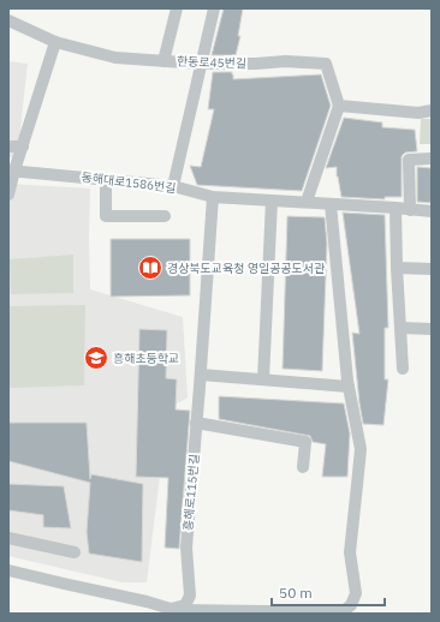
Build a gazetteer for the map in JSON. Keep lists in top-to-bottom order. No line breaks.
{"streets":{"street":["한동로45번길","동해대로1586번길","흥해로115번길"]},"crossings":[["동해대로1586번길","흥해로115번길"]],"places":{"library":["경상북도교육청 영일공공도서관"],"school or university":["흥해초등학교"]},"scale_bar":"50 m"}
